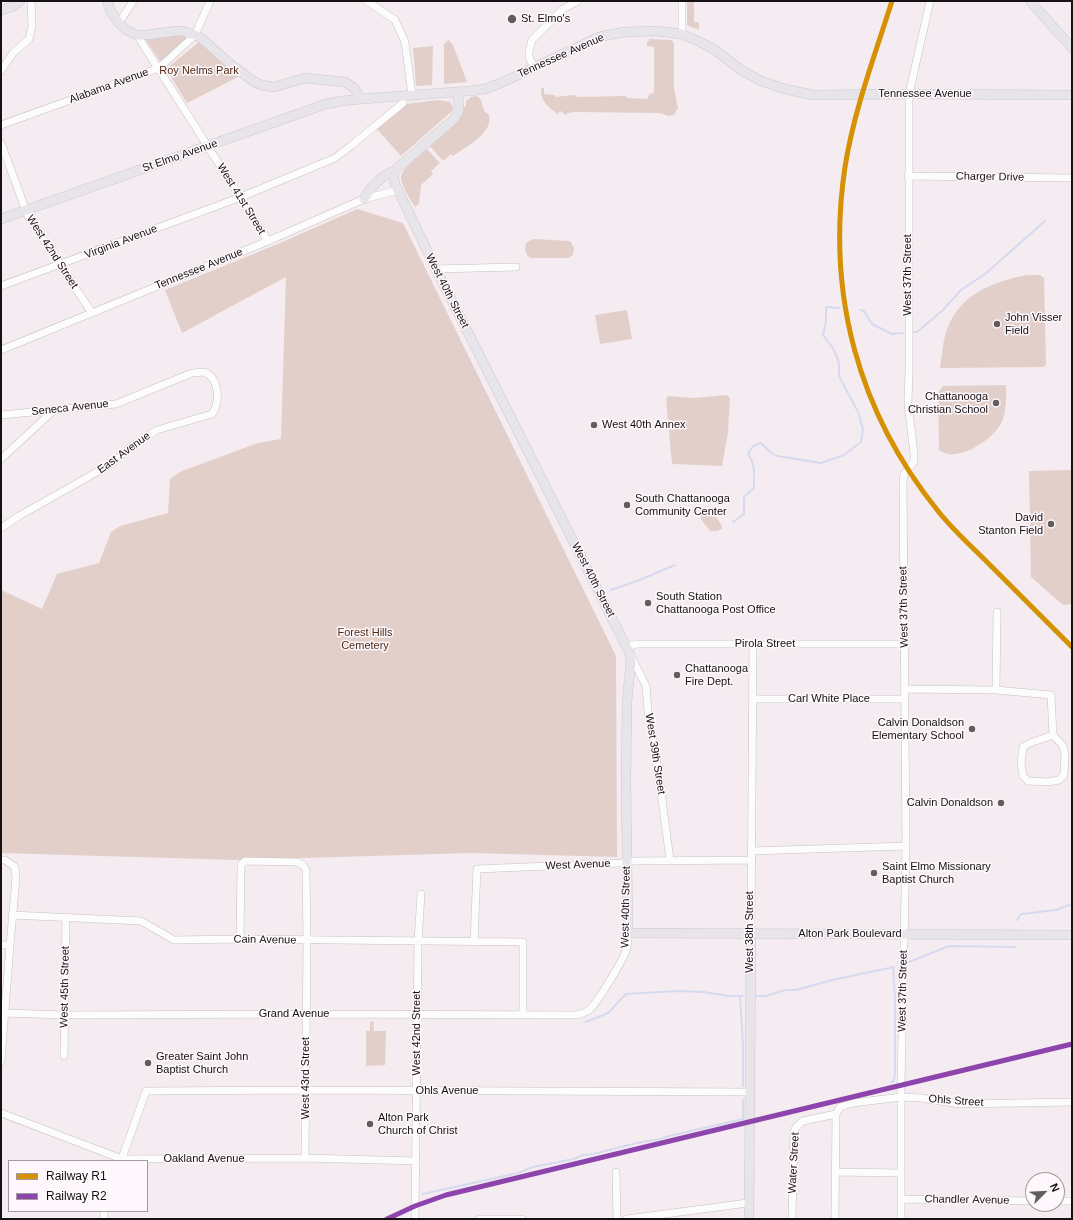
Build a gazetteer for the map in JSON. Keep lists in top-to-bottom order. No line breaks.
{"streets":{"main road":["Tennessee Avenue","St Elmo Avenue","West 40th Street","West 38th Street","Alton Park Boulevard"],"street":["Alabama Avenue","Charger Drive","West 41st Street","Virginia Avenue","West 42nd Street","West 37th Street","Seneca Avenue","East Avenue","Pirola Street","Carl White Place","West 39th Street","West Avenue","Cain Avenue","West 45th Street","Grand Avenue","West 43rd Street","Ohls Avenue","Ohls Street","Oakland Avenue","Water Street","Chandler Avenue"]},"crossings":[["Tennessee Avenue","West 41st Street"],["Tennessee Avenue","West 42nd Street"],["Tennessee Avenue","West 37th Street"],["Tennessee Avenue","West 40th Street"],["Alabama Avenue","West 41st Street"],["St Elmo Avenue","West 41st Street"],["St Elmo Avenue","Virginia Avenue"],["St Elmo Avenue","West 42nd Street"],["Charger Drive","West 37th Street"],["West 41st Street","Virginia Avenue"],["Virginia Avenue","West 42nd Street"],["West 42nd Street","Cain Avenue"],["West 42nd Street","Grand Avenue"],["West 42nd Street","Ohls Avenue"],["West 42nd Street","Oakland Avenue"],["West 37th Street","Pirola Street"],["West 37th Street","Carl White Place"],["West 37th Street","Alton Park Boulevard"],["West 37th Street","Ohls Street"],["West 37th Street","Chandler Avenue"],["West 40th Street","Pirola Street"],["West 40th Street","West 39th Street"],["West 40th Street","West Avenue"],["West 40th Street","Alton Park Boulevard"],["West 40th Street","Grand Avenue"],["Seneca Avenue","East Avenue"],["Pirola Street","West 39th Street"],["Pirola Street","West 38th Street"],["Carl White Place","West 38th Street"],["West 39th Street","West Avenue"],["West Avenue","West 38th Street"],["West Avenue","Cain Avenue"],["West 38th Street","Alton Park Boulevard"],["West 38th Street","Ohls Avenue"],["Cain Avenue","West 45th Street"],["Cain Avenue","Grand Avenue"],["Cain Avenue","West 43rd Street"],["West 45th Street","Grand Avenue"],["Grand Avenue","West 43rd Street"],["West 43rd Street","Ohls Avenue"],["West 43rd Street","Oakland Avenue"],["Ohls Avenue","Oakland Avenue"],["Ohls Street","Water Street"]],"parks":["Roy Nelms Park","Forest Hills Cemetery"],"places":["St. Elmo's","John Visser Field","Chattanooga Christian School","West 40th Annex","South Chattanooga Community Center","David Stanton Field","South Station Chattanooga Post Office","Chattanooga Fire Dept.","Calvin Donaldson Elementary School","Calvin Donaldson","Saint Elmo Missionary Baptist Church","Greater Saint John Baptist Church","Alton Park Church of Christ"],"lines":["rail line R1","rail line R2"],"legend":["Railway R1","Railway R2"],"north":"top right"}
